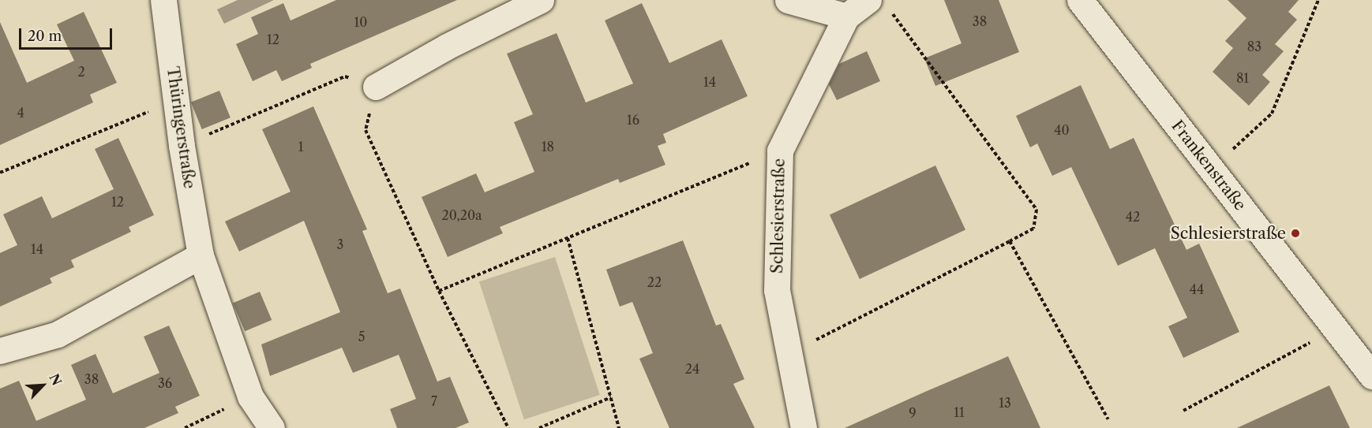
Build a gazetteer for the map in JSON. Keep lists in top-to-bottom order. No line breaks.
{"streets":{"street":["Thüringerstraße","Frankenstraße","Schlesierstraße"]},"places":["Schlesierstraße"],"house_numbers":["38","10","12","83","2","81","14","4","16","40","1","18","12","20,20a","42","3","14","22","44","5","24","38","36","7","13","11","9"],"scale_bar":"20 m","north":"top right"}
